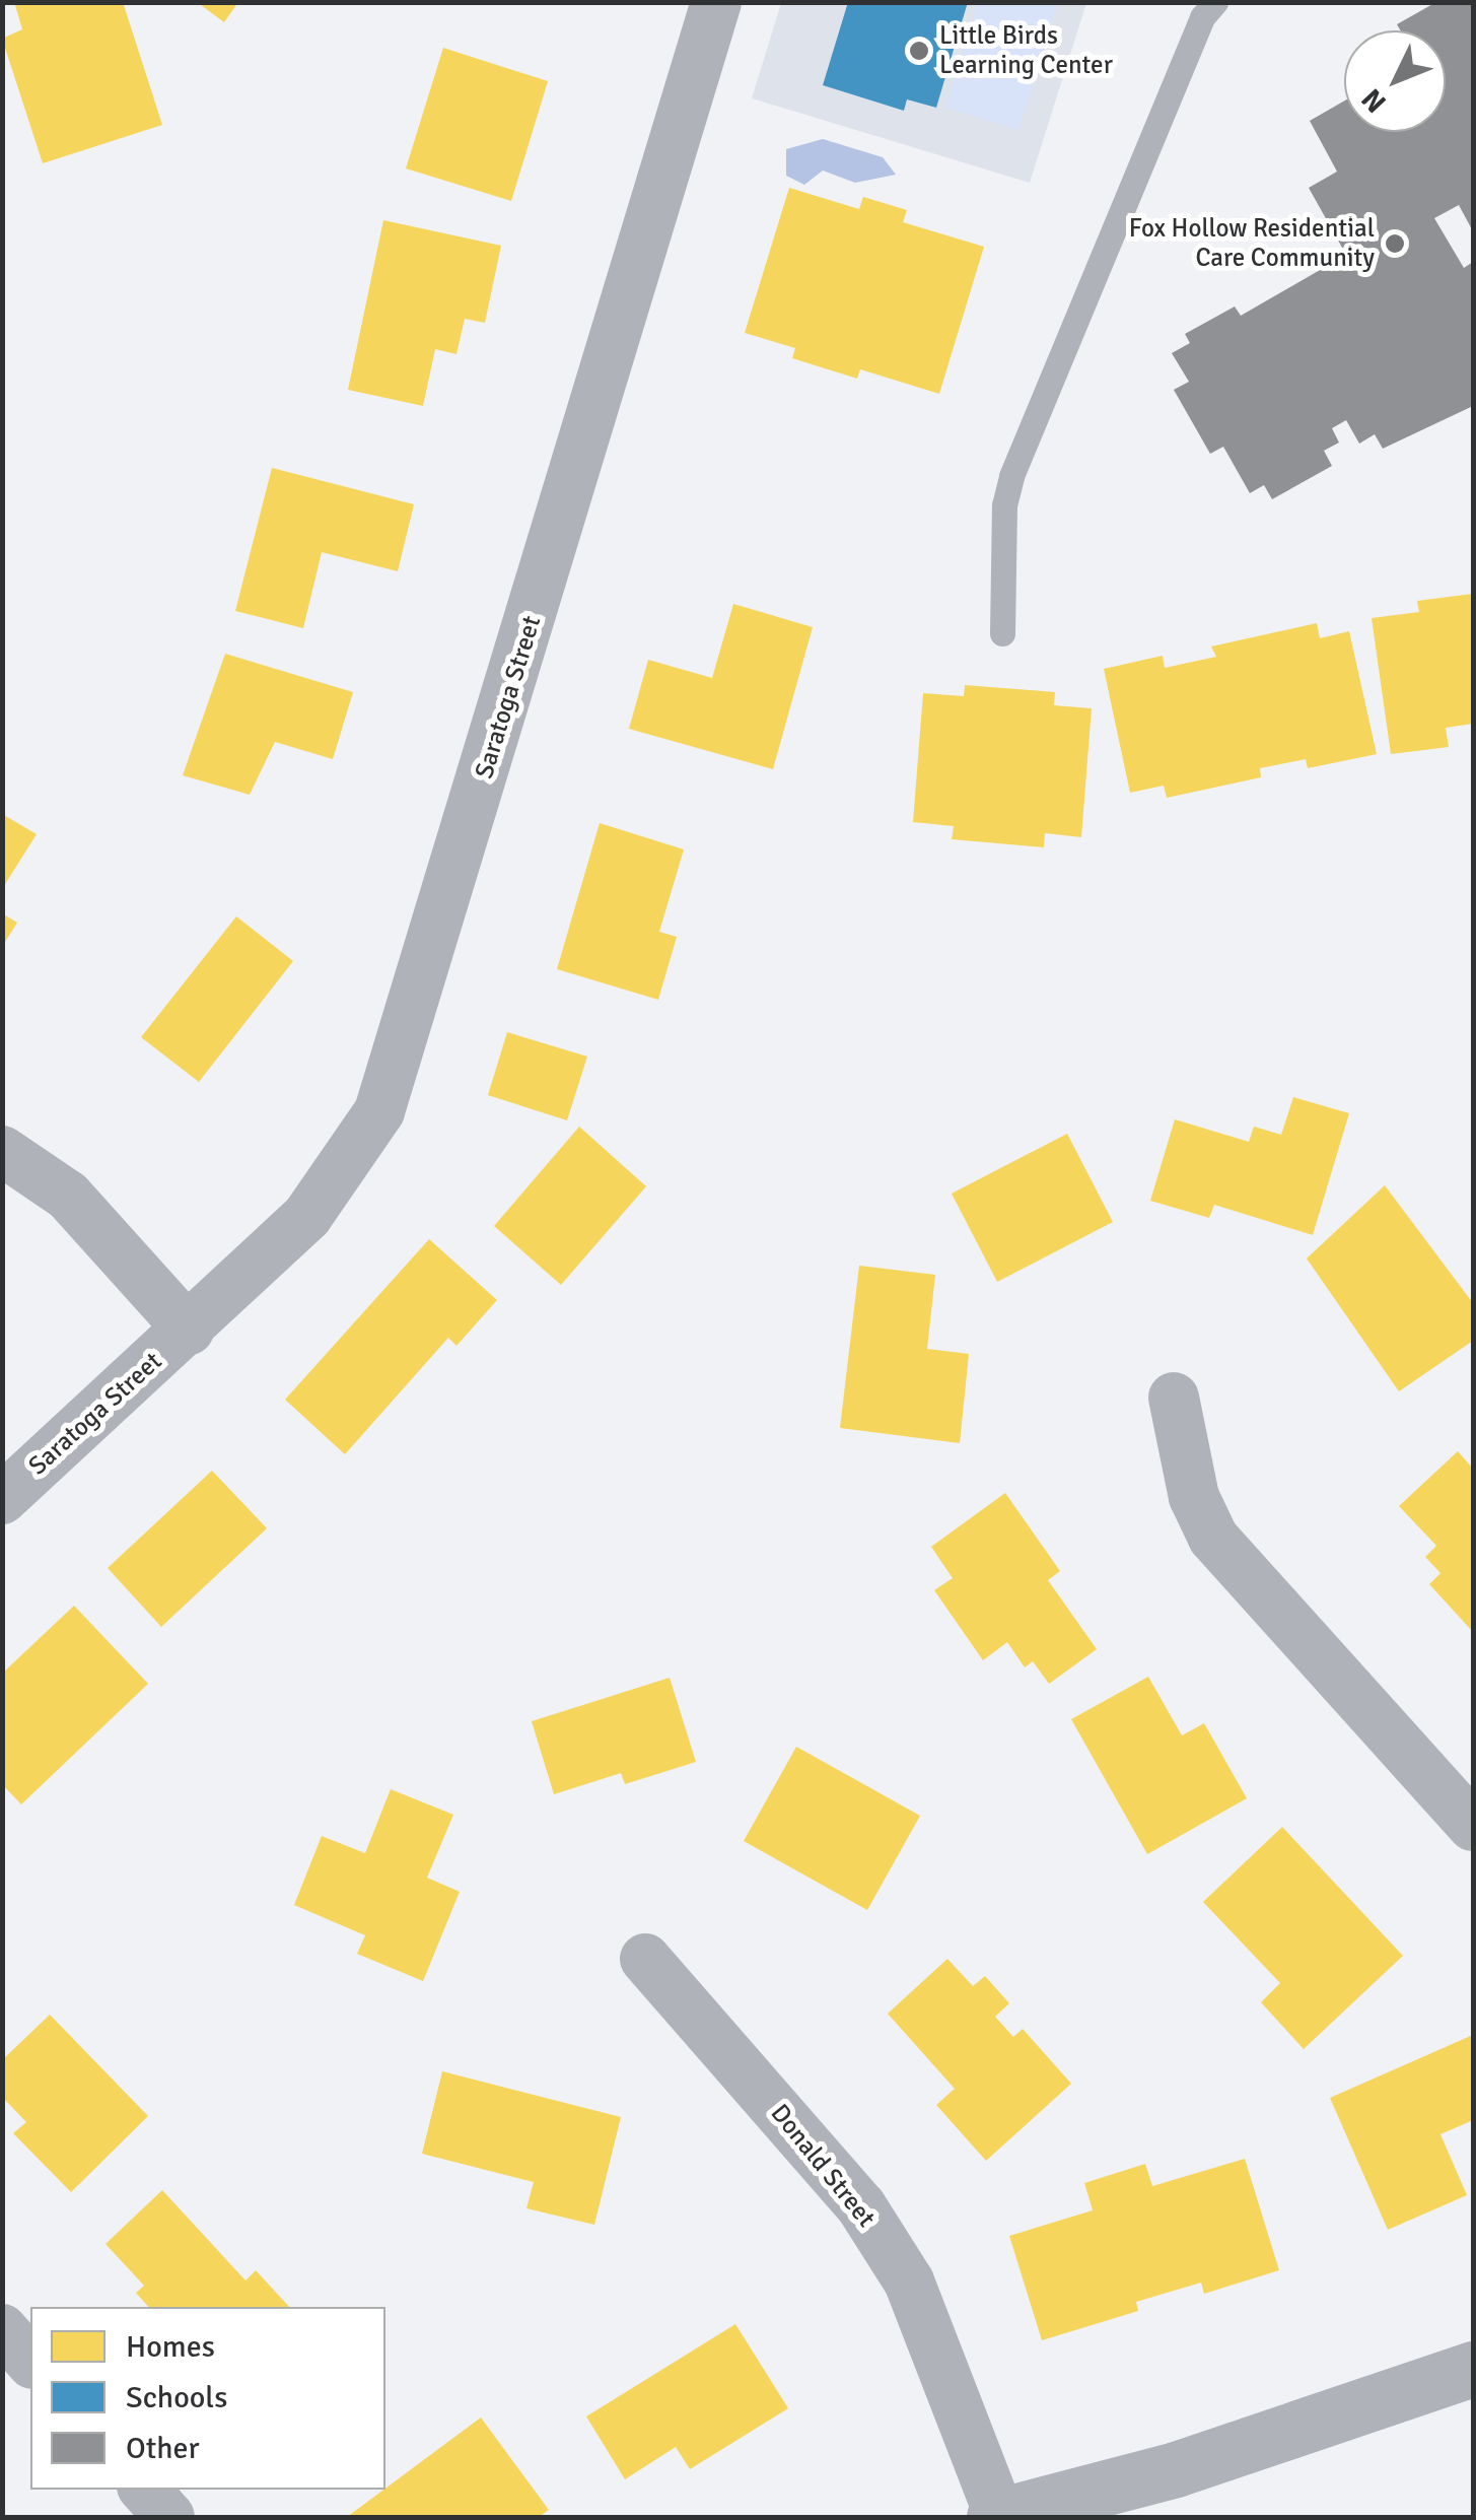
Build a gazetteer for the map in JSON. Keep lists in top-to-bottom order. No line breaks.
{"streets":{"street":["Saratoga Street","Donald Street"]},"places":["Little Birds Learning Center","Fox Hollow Residential Care Community"],"legend":["Homes","Schools","Other"],"north":"bottom left"}
